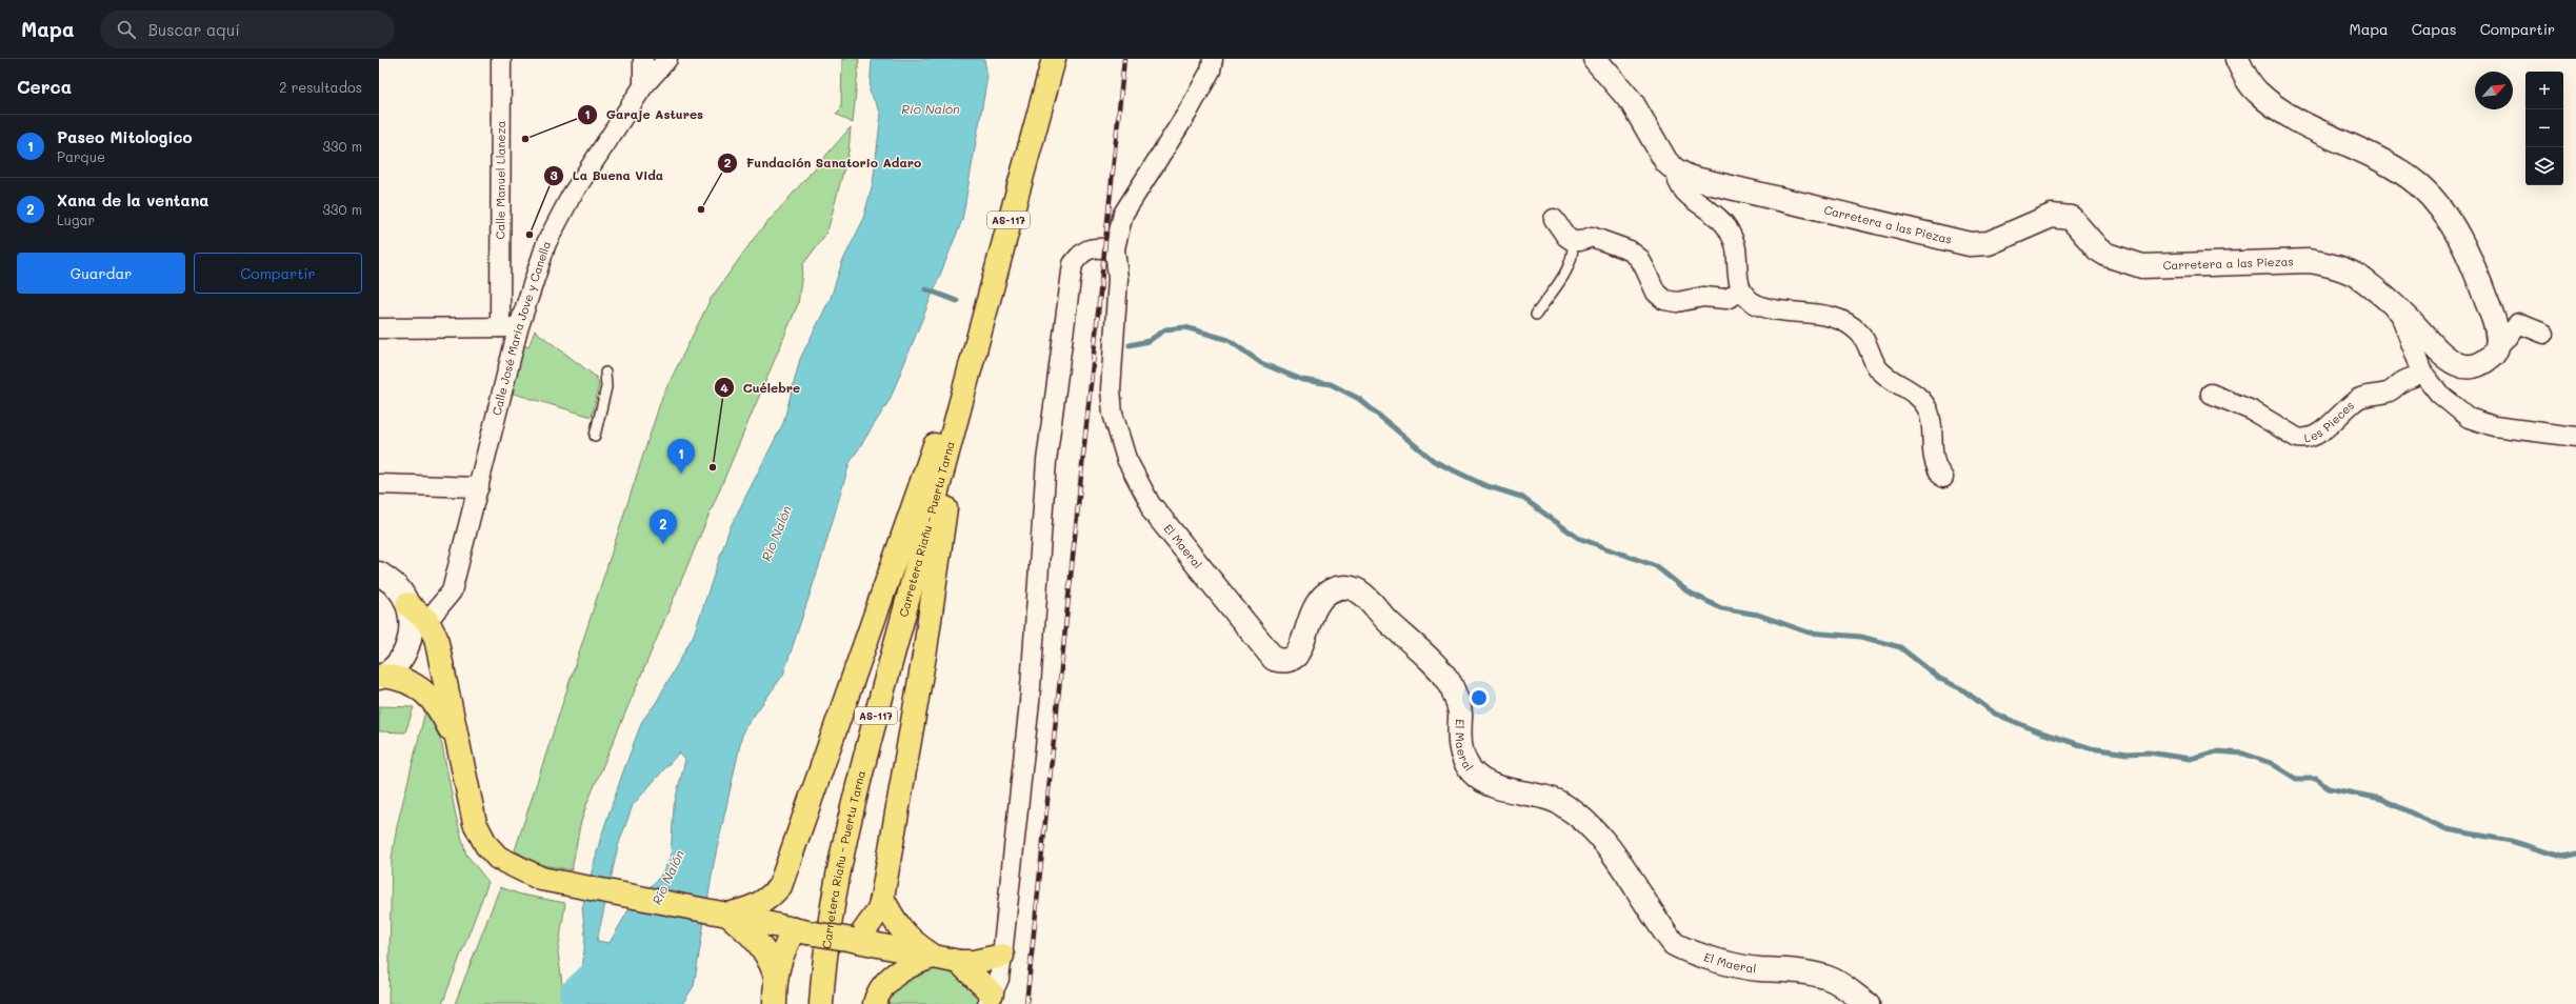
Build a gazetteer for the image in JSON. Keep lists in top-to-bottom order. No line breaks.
{"streets":{"main road":["AS-117","Carretera Riañu - Puertu Tarna"],"street":["Calle Manuel Llaneza","Carretera a las Piezas","Calle José María Jove y Canella","Les Pieces","El Maeral"]},"crossings":[["Calle Manuel Llaneza","Calle José María Jove y Canella"]],"water":["Río Nalón"],"places":["Garaje Astures","Fundación Sanatorio Adaro","La Buena Vida","Cuélebre"],"north":"top right","page":{"header":"Mapa","search":"Buscar aquí","nav":["Mapa","Capas","Compartir"],"heading":["Cerca","2 resultados"],"map_buttons":["+","−"],"list":[{"mark":"1","name":"Paseo Mitologico","note":"Parque","value":"330 m"},{"mark":"2","name":"Xana de la ventana","note":"Lugar","value":"330 m"}],"buttons":["Guardar","Compartir"],"pins":["1","2"]}}
